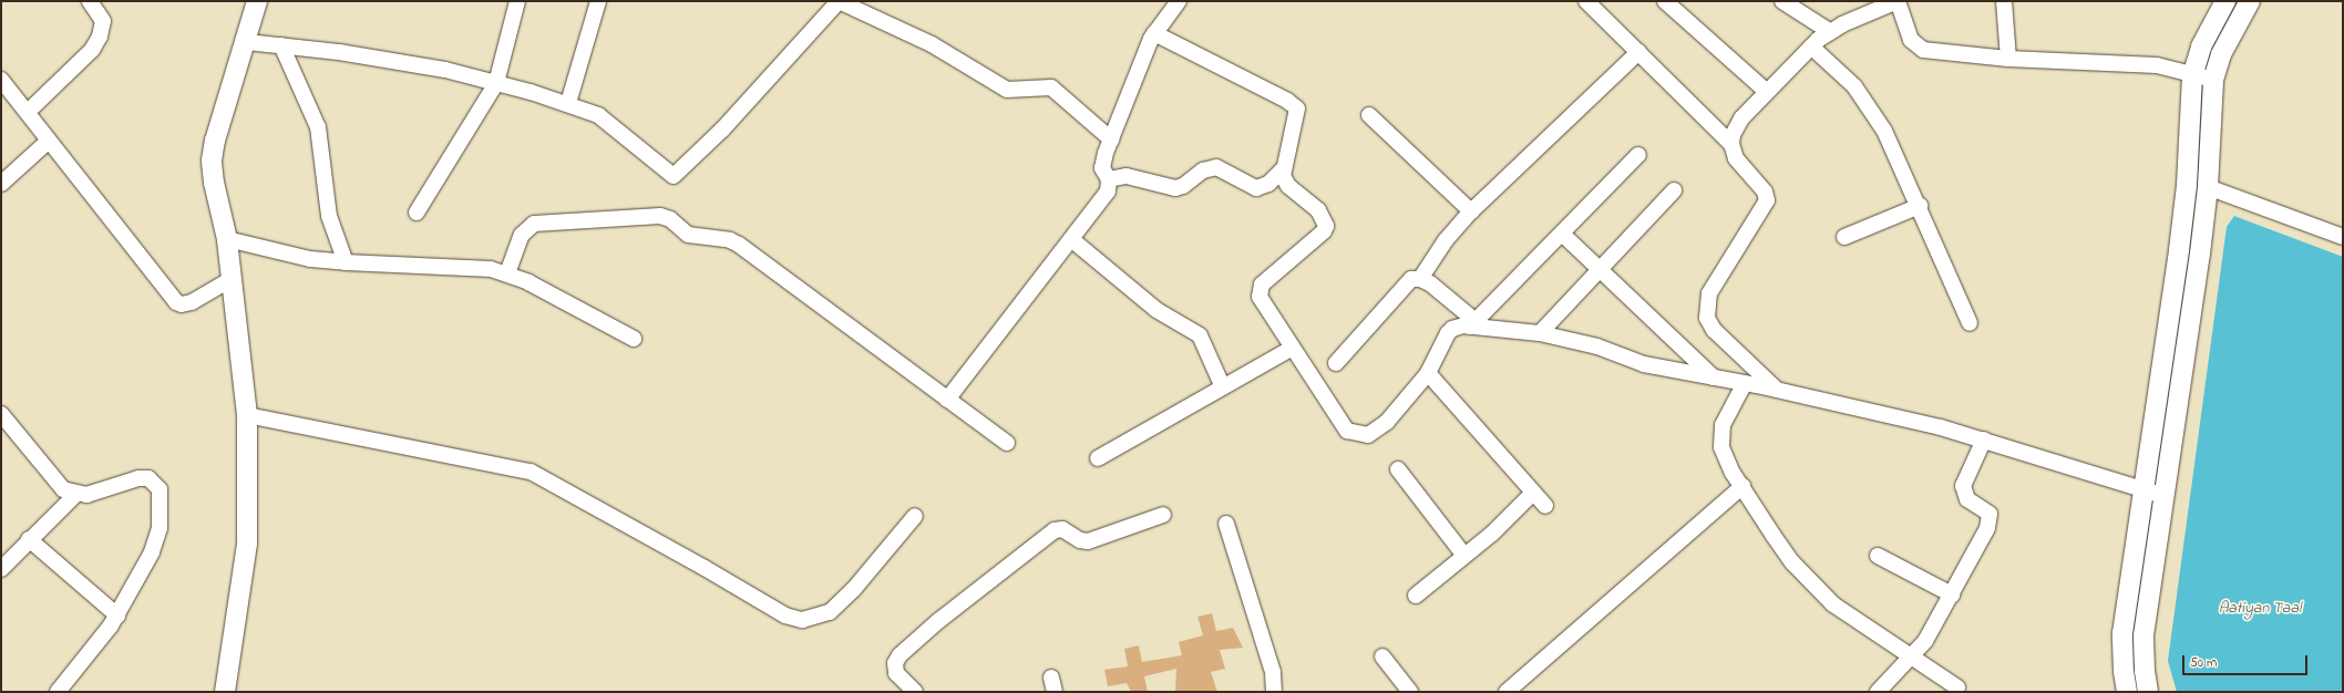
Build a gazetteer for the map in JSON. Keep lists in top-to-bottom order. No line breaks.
{"water":["Aatiyan Taal"],"scale_bar":"50 m"}
